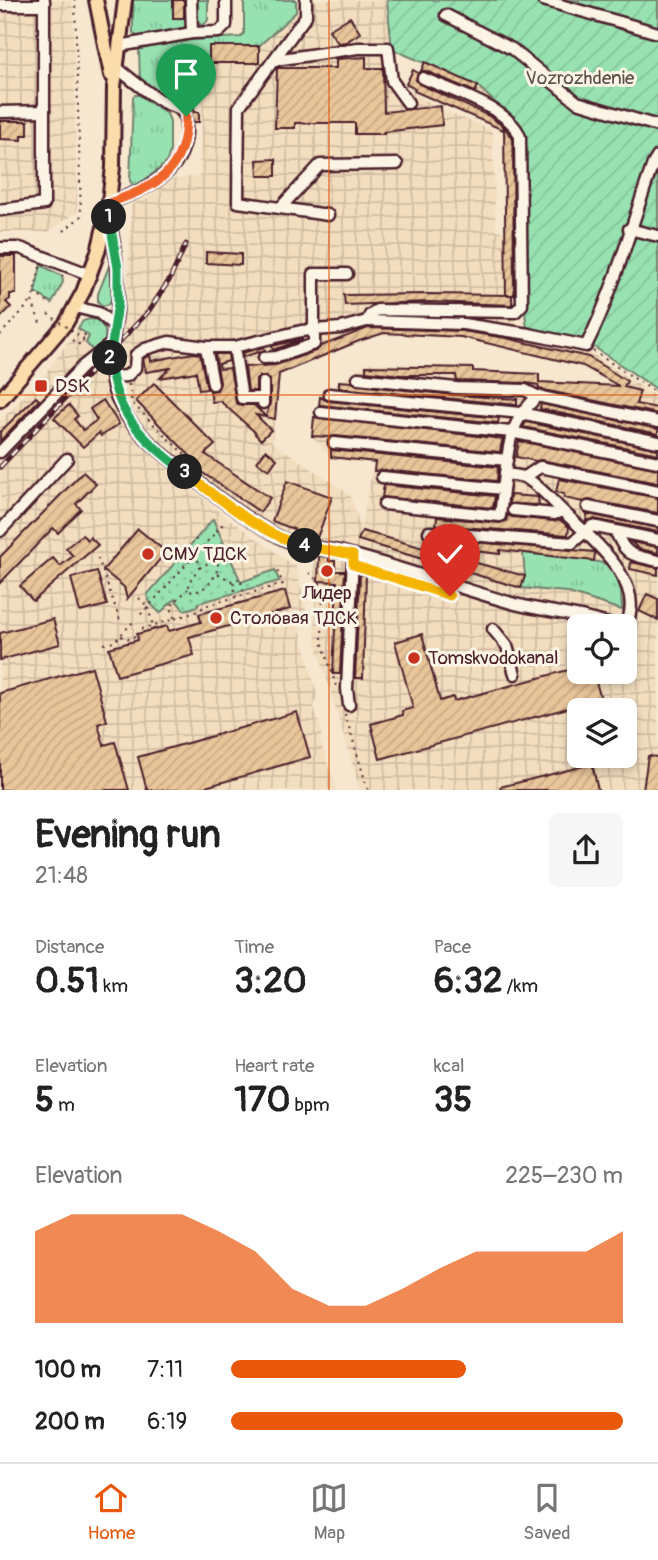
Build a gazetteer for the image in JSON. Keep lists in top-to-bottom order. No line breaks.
{"parks":["Vozrozhdenie"],"places":{"transit":["DSK"],"other":["СМУ ТДСК","Лидер","Столовая ТДСК","Tomskvodokanal"]},"page":{"pins":["1","2","3","4"],"heading":["Evening run","21:48"],"stats":[["Distance","0.51 km"],["Time","3:20"],["Pace","6:32 /km"],["Elevation","5 m"],["Heart rate","170 bpm"],["kcal","35"]],"chart":["Elevation","225–230 m"],"list":[{"name":"100 m","note":"7:11"},{"name":"200 m","note":"6:19"}],"tabs":["Home","Map","Saved"]}}
